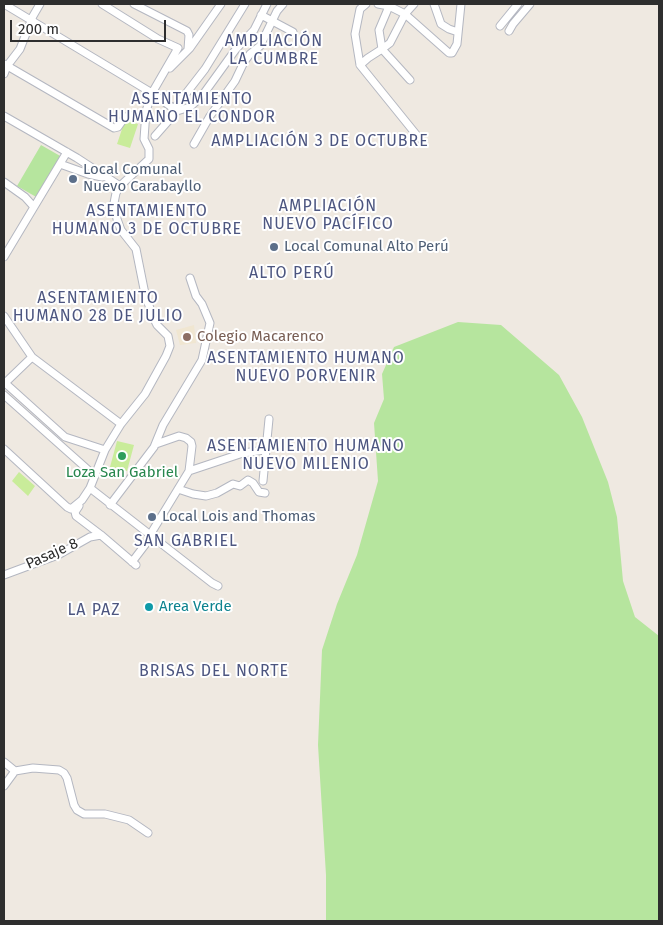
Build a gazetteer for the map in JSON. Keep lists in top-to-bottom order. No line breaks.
{"streets":{"street":["Pasaje 8"]},"districts":["AMPLIACIÓN LA CUMBRE","ASENTAMIENTO HUMANO EL CONDOR","AMPLIACIÓN 3 DE OCTUBRE","AMPLIACIÓN NUEVO PACÍFICO","ASENTAMIENTO HUMANO 3 DE OCTUBRE","ALTO PERÚ","ASENTAMIENTO HUMANO 28 DE JULIO","ASENTAMIENTO HUMANO NUEVO PORVENIR","ASENTAMIENTO HUMANO NUEVO MILENIO","SAN GABRIEL","LA PAZ","BRISAS DEL NORTE"],"places":["Local Comunal Nuevo Carabayllo","Local Comunal Alto Perú","Colegio Macarenco","Loza San Gabriel","Local Lois and Thomas","Area Verde"],"scale_bar":"200 m"}
